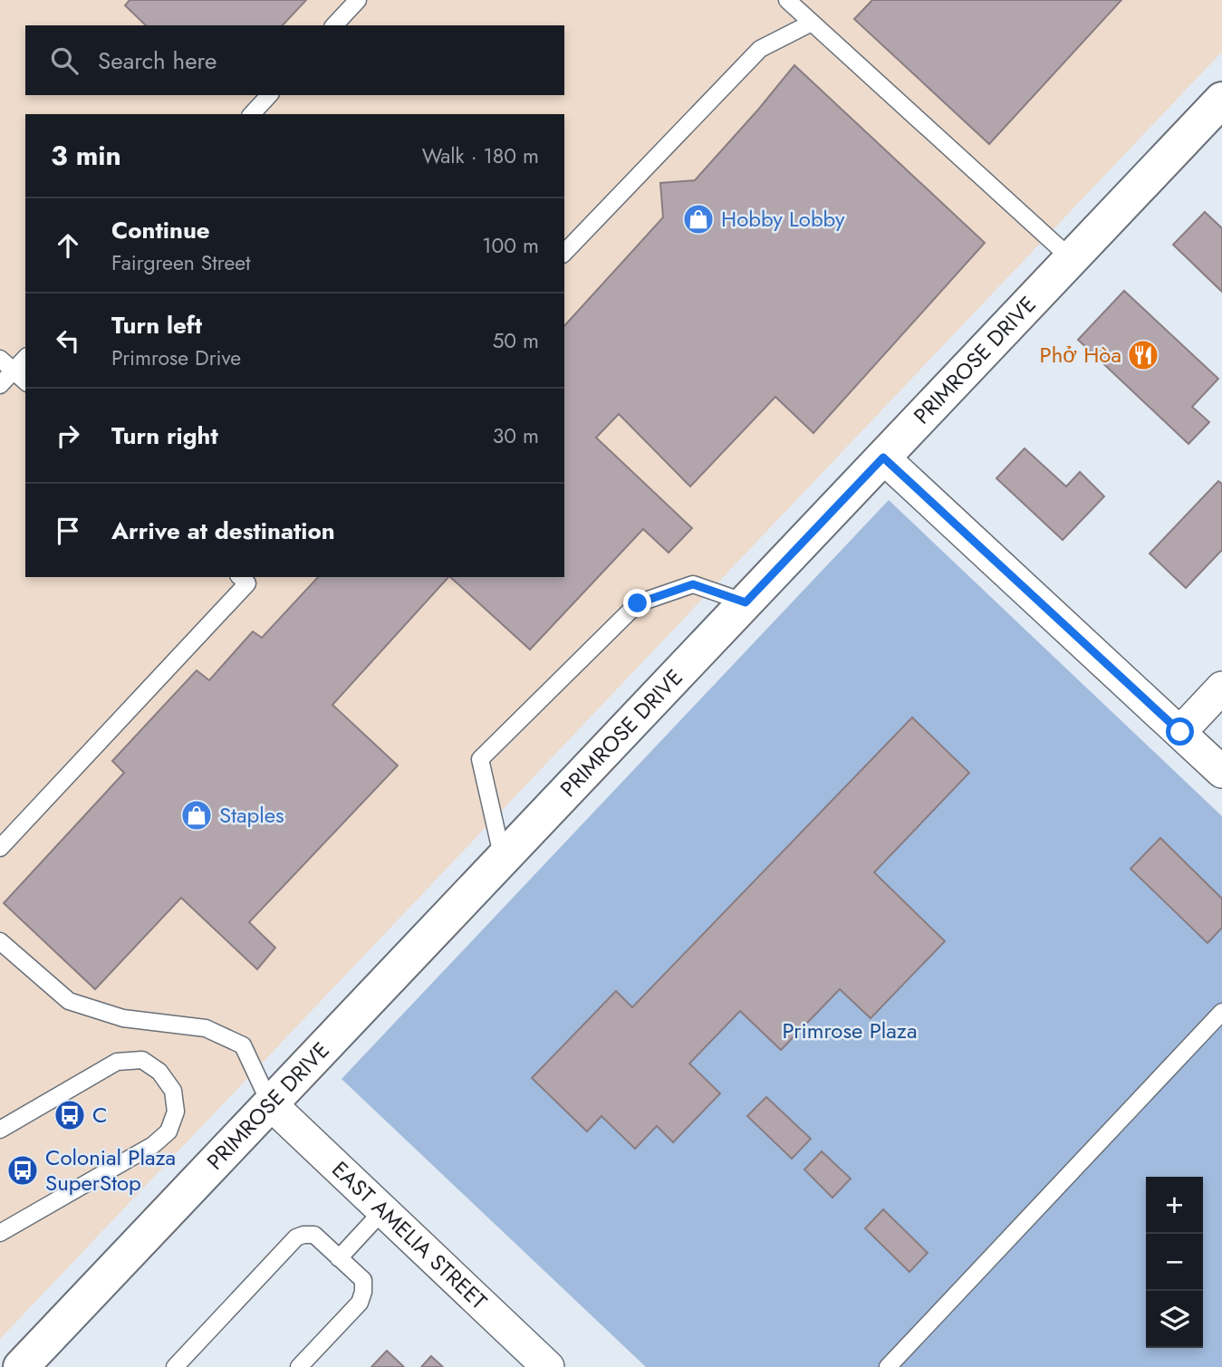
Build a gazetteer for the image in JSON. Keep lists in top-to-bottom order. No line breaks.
{"streets":{"street":["PRIMROSE DRIVE","EAST AMELIA STREET"]},"crossings":[["PRIMROSE DRIVE","EAST AMELIA STREET"]],"parks":["Primrose Plaza"],"places":{"shop":["Hobby Lobby","Staples"],"restaurant":["Phở Hòa"],"bus stop":["C","Colonial Plaza SuperStop"]},"page":{"search":"Search here","heading":["3 min","Walk · 180 m"],"list":[["Continue","Fairgreen Street","100 m"],["Turn left","Primrose Drive","50 m"],["Turn right","30 m"],"Arrive at destination"],"map_buttons":["+","−"]}}
